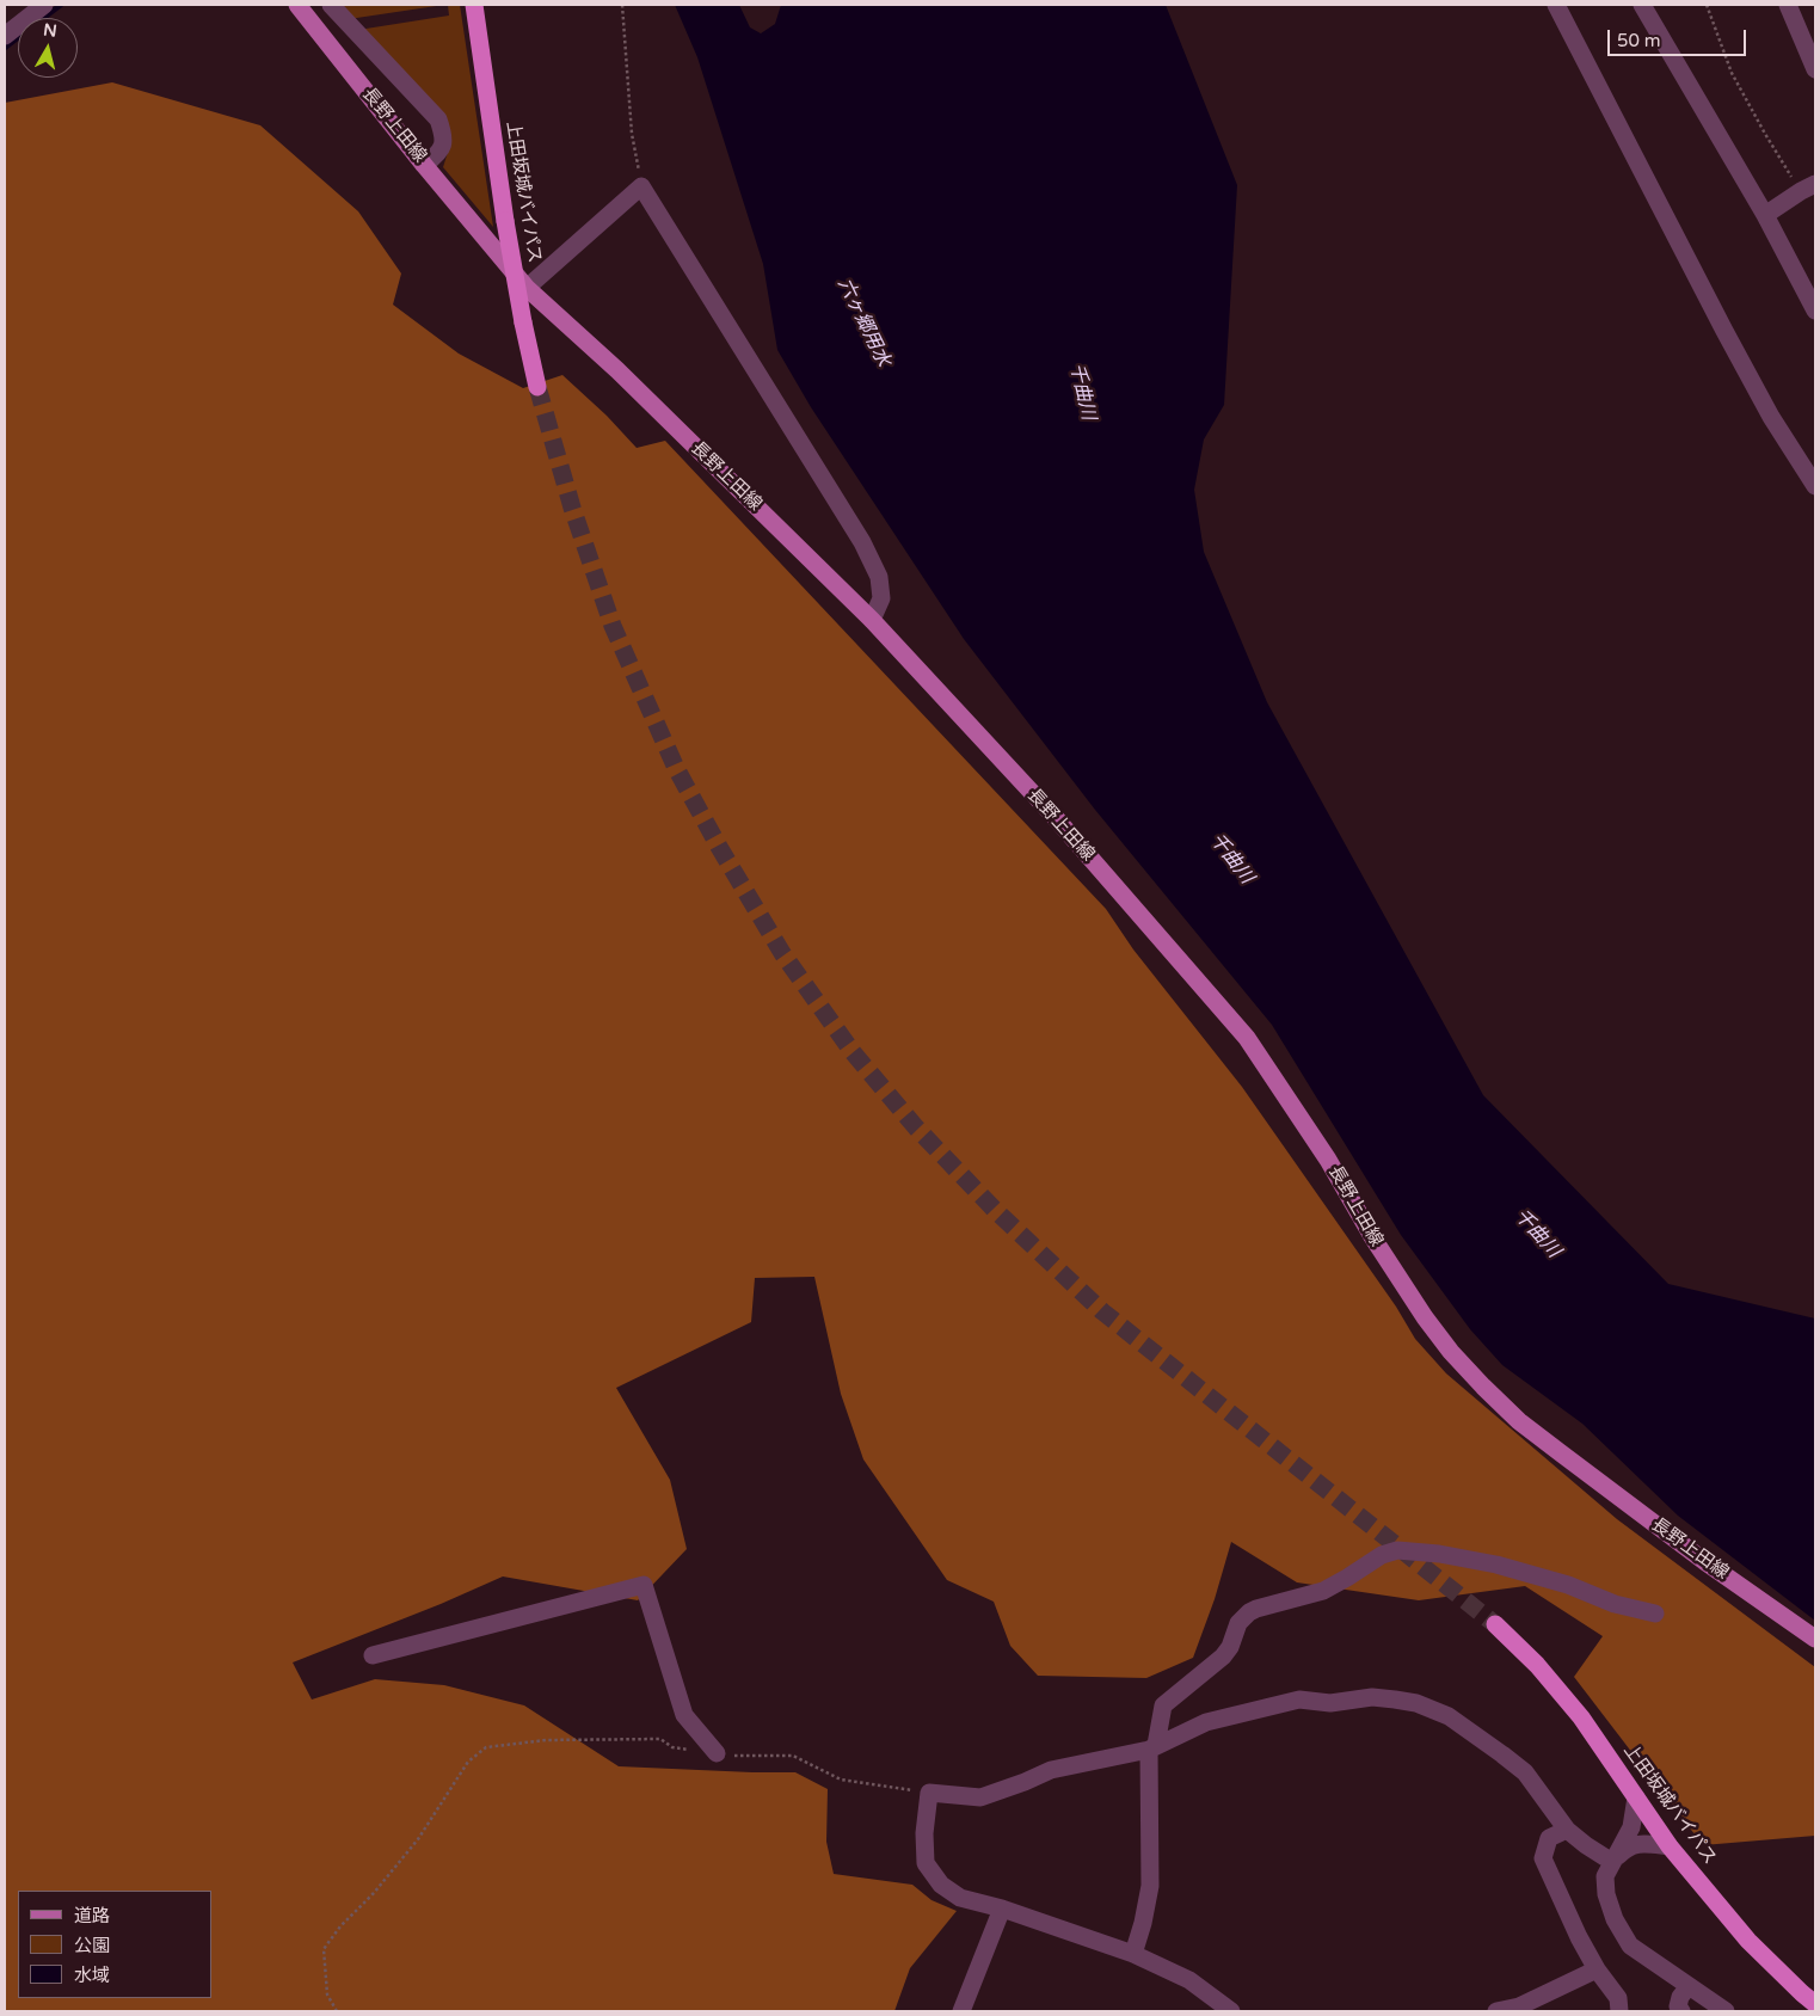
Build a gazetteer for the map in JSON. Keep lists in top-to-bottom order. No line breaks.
{"streets":{"highway":["上田坂城バイパス"],"main road":["長野上田線"]},"water":["六ヶ郷用水","千曲川"],"legend":["道路","公園","水域"],"scale_bar":"50 m","north":"top"}
